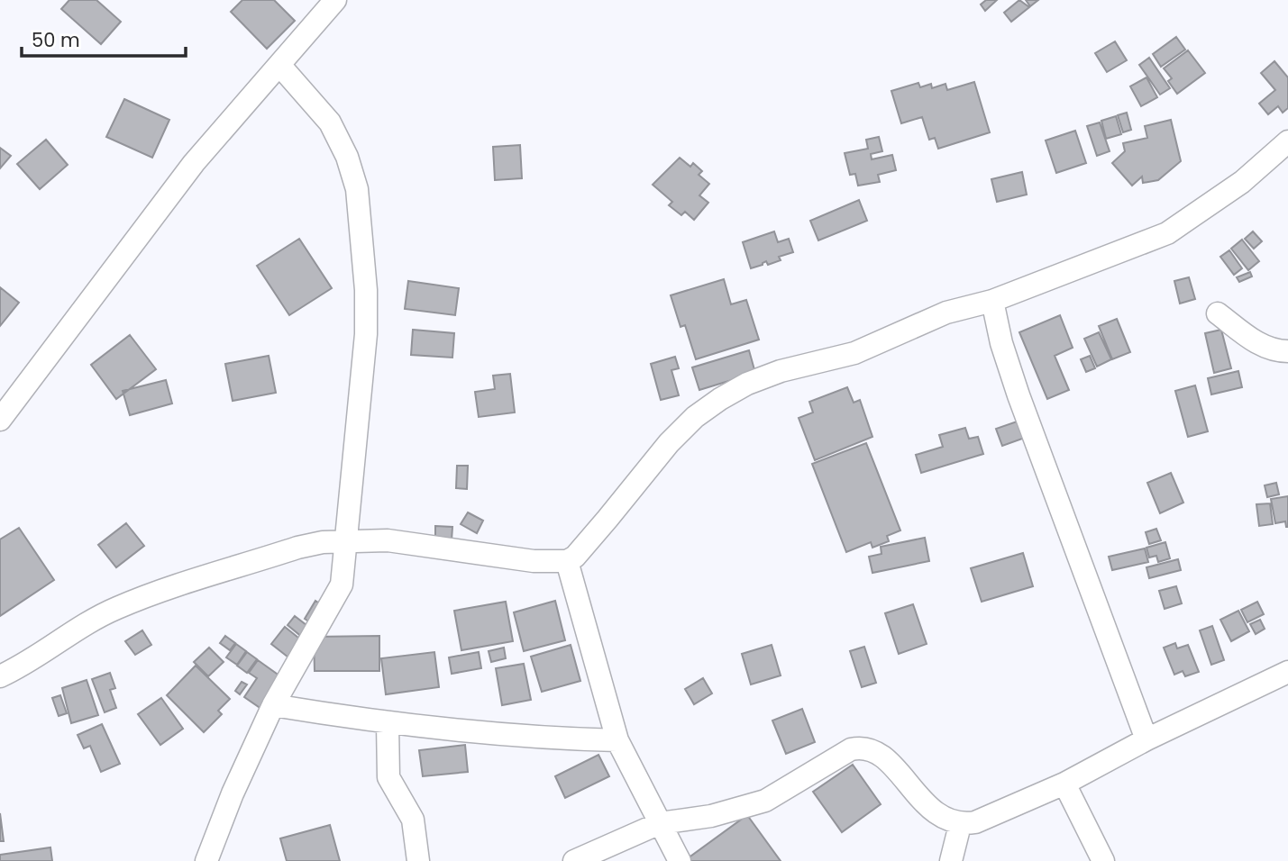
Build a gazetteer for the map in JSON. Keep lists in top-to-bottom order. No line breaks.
{"scale_bar":"50 m"}
